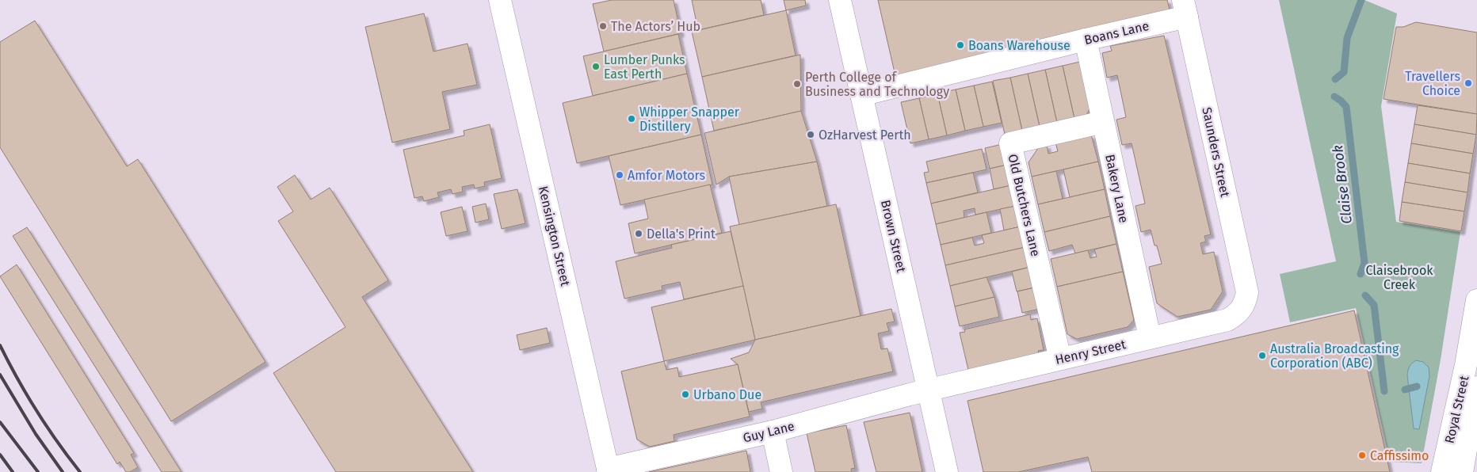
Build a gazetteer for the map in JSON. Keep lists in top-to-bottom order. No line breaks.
{"streets":{"street":["Boans Lane","Saunders Street","Bakery Lane","Old Butchers Lane","Kensington Street","Brown Street","Henry Street","Royal Street","Guy Lane"]},"crossings":[["Boans Lane","Saunders Street"],["Boans Lane","Bakery Lane"],["Boans Lane","Brown Street"],["Saunders Street","Henry Street"],["Bakery Lane","Old Butchers Lane"],["Bakery Lane","Henry Street"],["Old Butchers Lane","Henry Street"],["Kensington Street","Guy Lane"],["Brown Street","Henry Street"],["Brown Street","Guy Lane"],["Henry Street","Guy Lane"]],"water":["Claise Brook"],"parks":["Claisebrook Creek"],"places":["The Actors’ Hub","Boans Warehouse","Lumber Punks East Perth","Travellers Choice","Perth College of Business and Technology","Whipper Snapper Distillery","OzHarvest Perth","Amfor Motors","Della's Print","Australia Broadcasting Corporation (ABC)","Urbano Due","Caffissimo"]}
